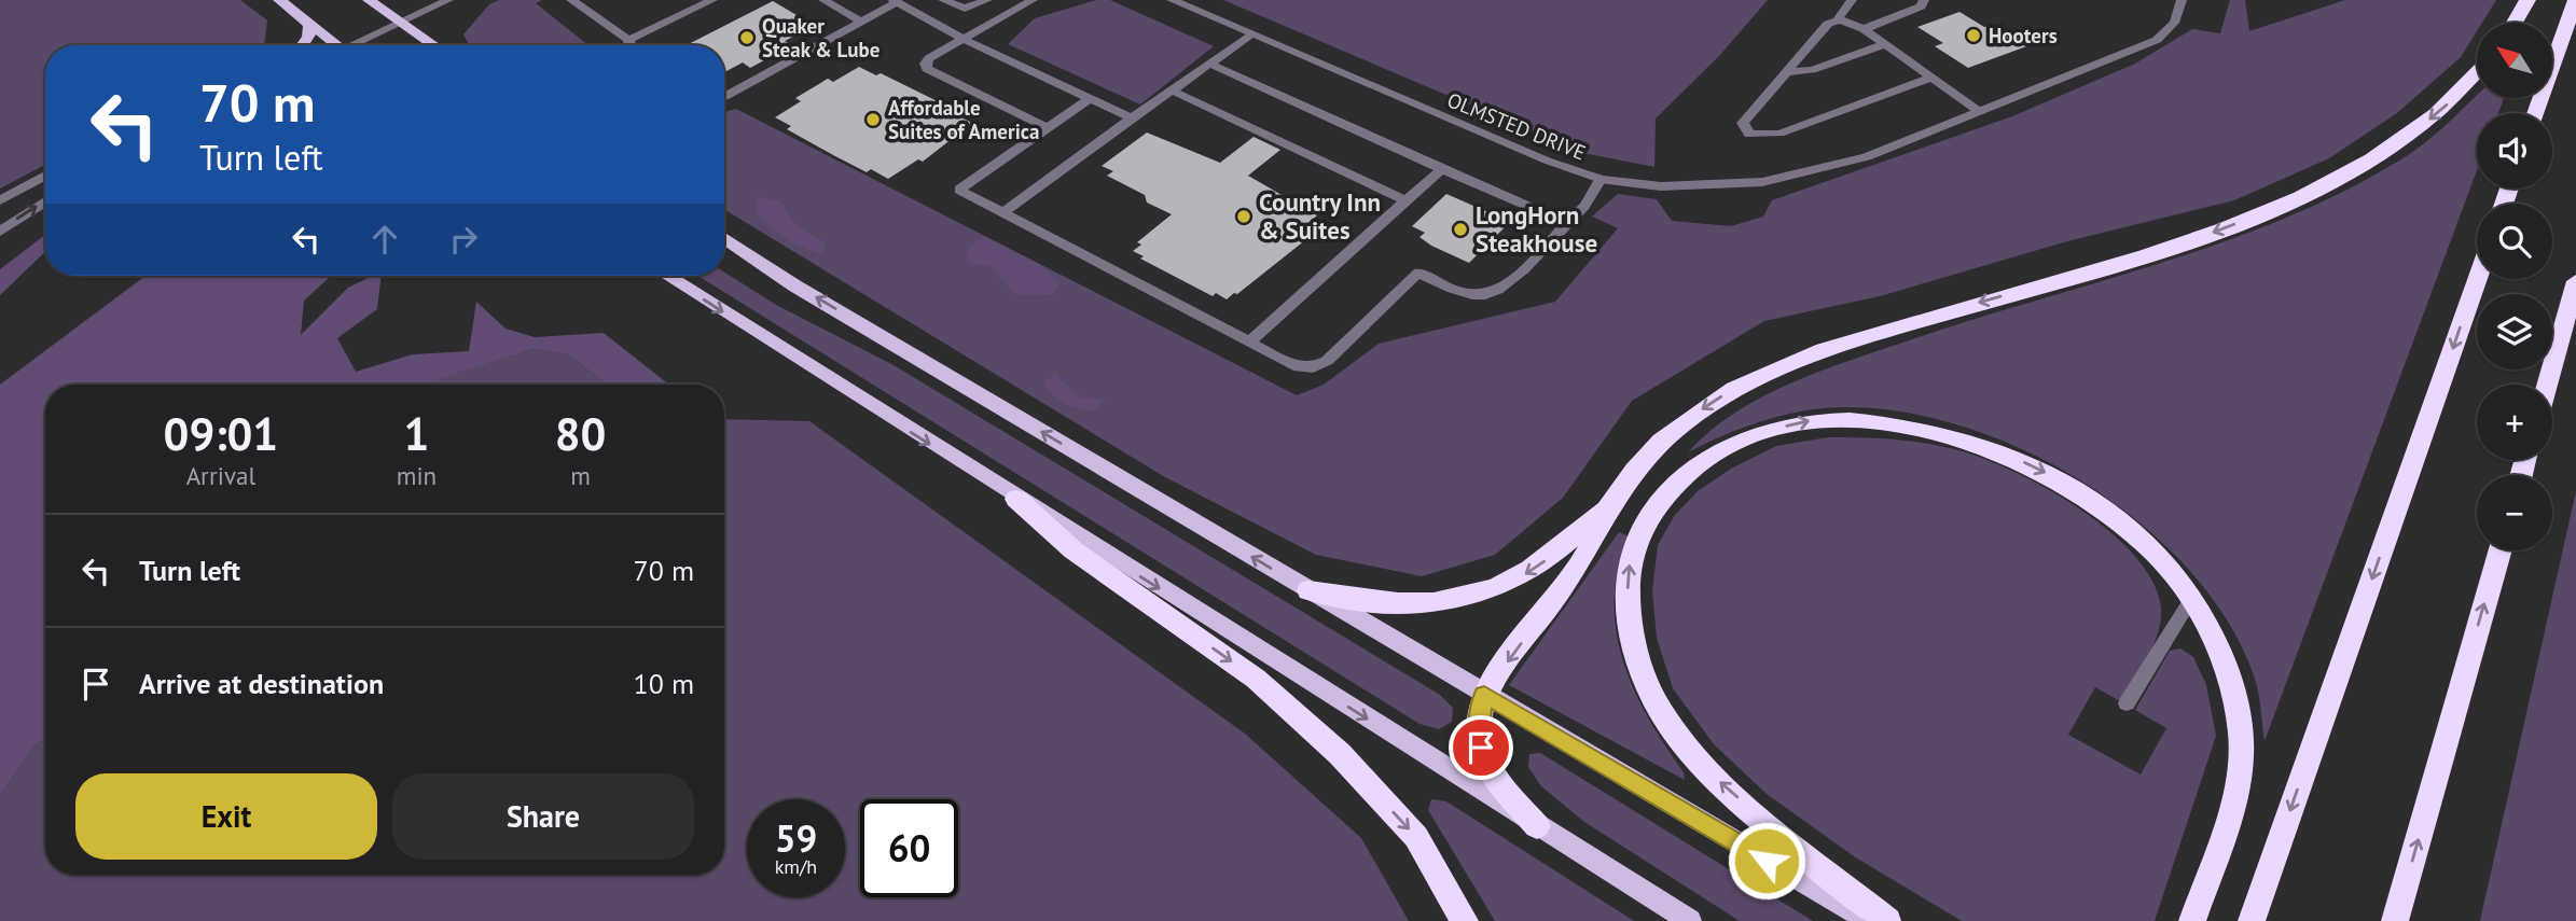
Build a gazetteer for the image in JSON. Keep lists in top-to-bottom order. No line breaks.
{"streets":{"street":["OLMSTED DRIVE"]},"places":["Hooters","Quaker Steak & Lube","Affordable Suites of America","Country Inn & Suites","LongHorn Steakhouse"],"north":"top left","page":{"map_buttons":["+","−"],"turn":["70 m","Turn left"],"eta":["09:01","Arrival","1","min","80","m"],"list":[{"name":"Turn left","value":"70 m"},{"name":"Arrive at destination","value":"10 m"}],"buttons":["Exit","Share"],"speed":"59 km/h","limit":"60"}}
